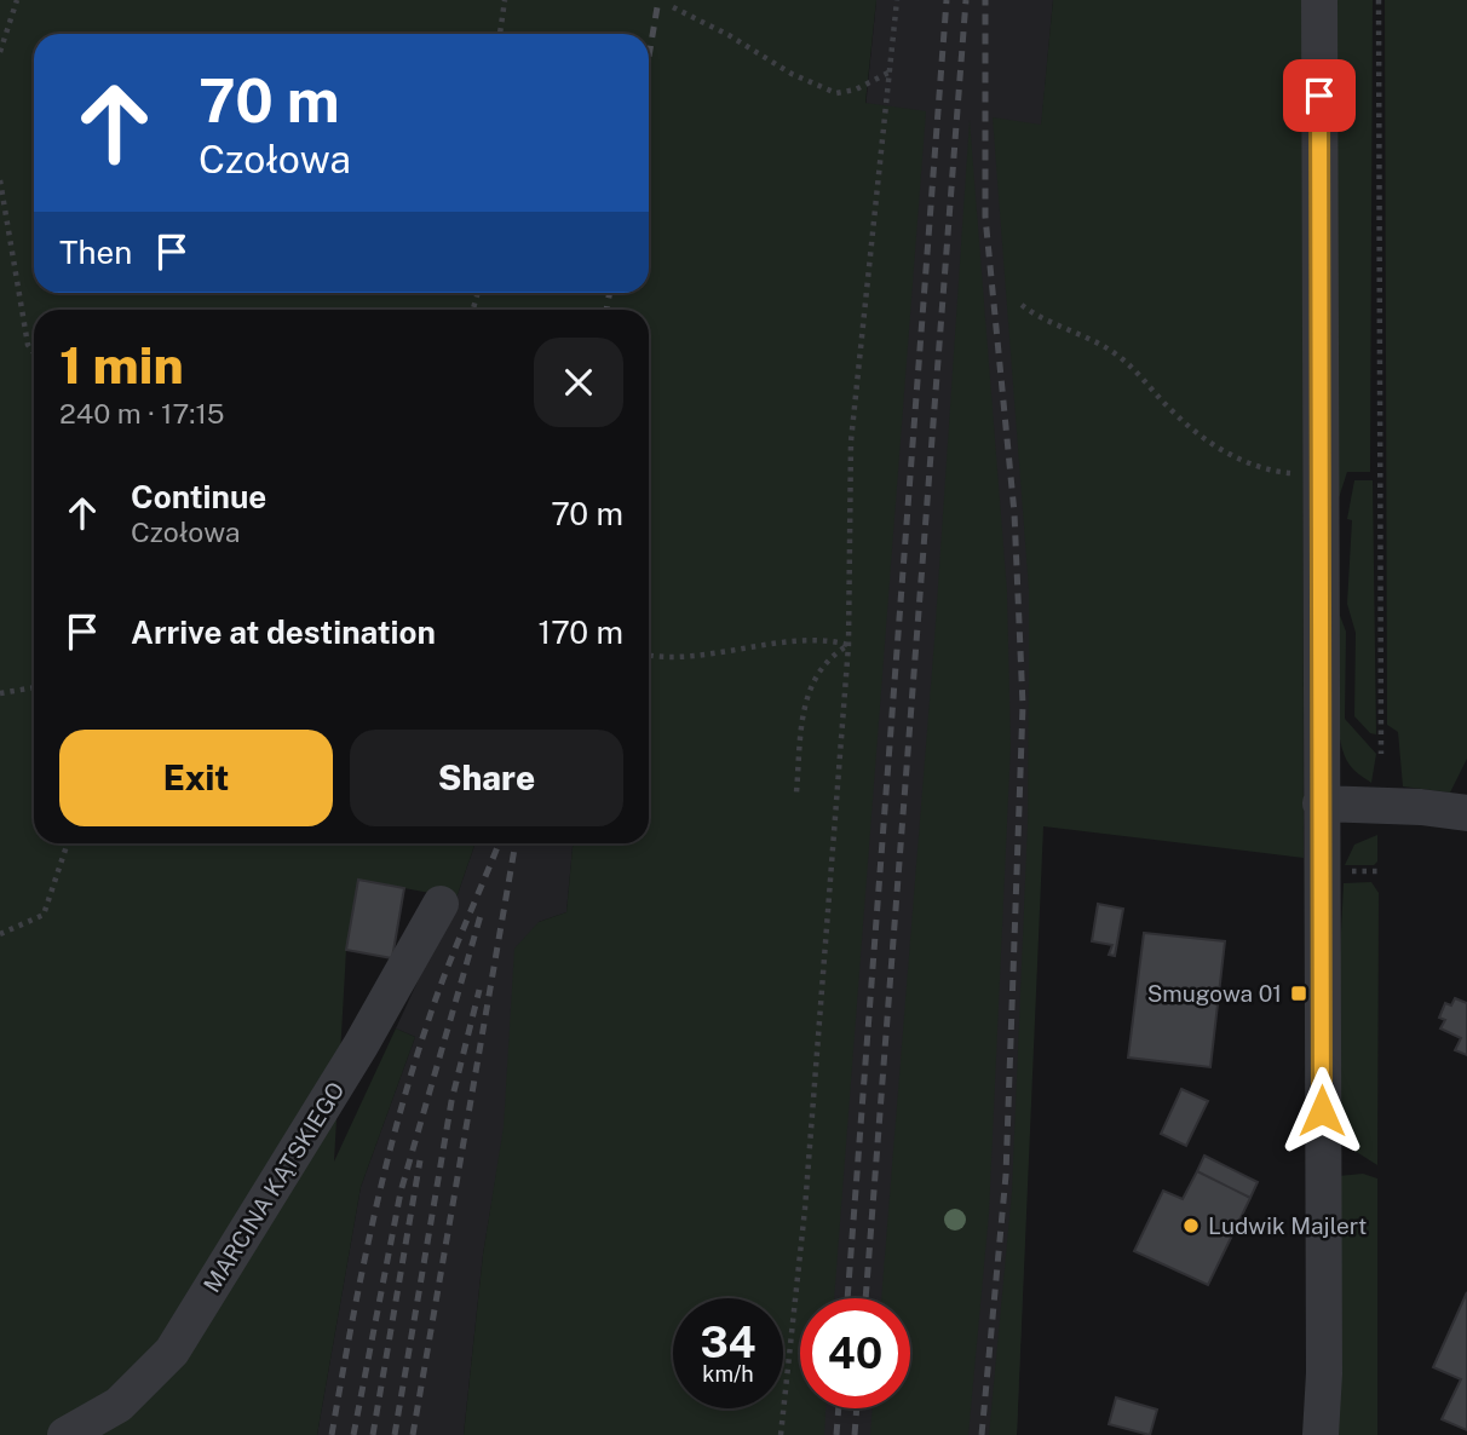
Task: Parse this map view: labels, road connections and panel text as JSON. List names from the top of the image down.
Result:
{
  "streets": {
    "street": ["MARCINA KĄTSKIEGO"]
  },
  "places": {
    "transit": ["Smugowa 01"],
    "other": ["Ludwik Majlert"]
  },
  "page": {
    "turn": ["70 m", "Czołowa"],
    "then": "Then",
    "heading": ["1 min", "240 m · 17:15"],
    "list": [
      {
        "name": "Continue",
        "note": "Czołowa",
        "value": "70 m"
      },
      {
        "name": "Arrive at destination",
        "value": "170 m"
      }
    ],
    "buttons": ["Exit", "Share"],
    "speed": "34 km/h",
    "limit": "40"
  }
}
